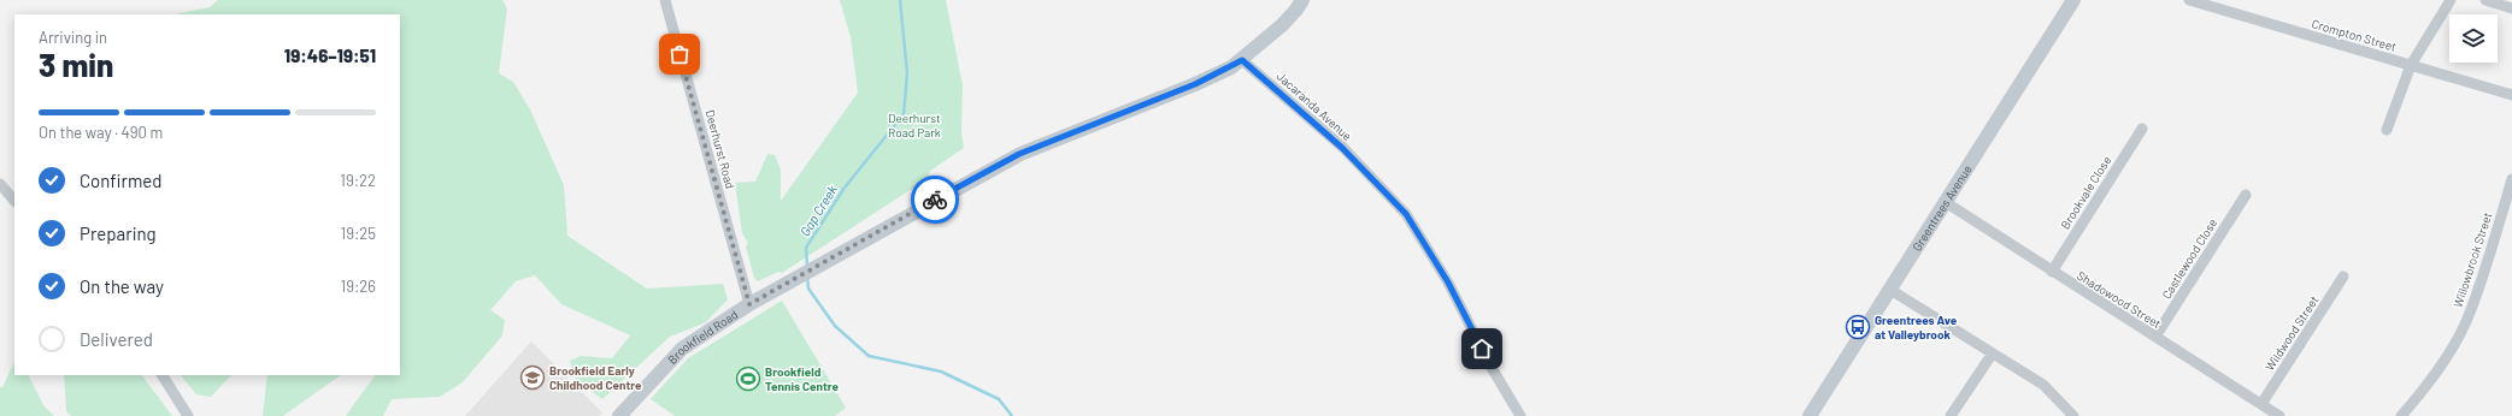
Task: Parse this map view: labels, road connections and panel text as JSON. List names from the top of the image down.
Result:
{
  "streets": {
    "main road": ["Greentrees Avenue", "Brookfield Road"],
    "street": [
      "Crompton Street",
      "Jacaranda Avenue",
      "Deerhurst Road",
      "Brookvale Close",
      "Castlewood Close",
      "Willowbrook Street",
      "Shadowood Street",
      "Wildwood Street"
    ]
  },
  "crossings": [
    ["Jacaranda Avenue", "Brookfield Road"],
    ["Deerhurst Road", "Brookfield Road"],
    ["Brookvale Close", "Shadowood Street"],
    ["Greentrees Avenue", "Shadowood Street"],
    ["Castlewood Close", "Shadowood Street"],
    ["Shadowood Street", "Wildwood Street"]
  ],
  "water": ["Gap Creek"],
  "parks": ["Deerhurst Road Park"],
  "places": {
    "bus stop": ["Greentrees Ave at Valleybrook"],
    "school or university": ["Brookfield Early Childhood Centre"],
    "sports": ["Brookfield Tennis Centre"]
  },
  "page": {
    "heading": ["3 min", "Arriving in", "19:46–19:51"],
    "bar": "On the way · 490 m",
    "list": [
      ["Confirmed", "19:22"],
      ["Preparing", "19:25"],
      ["On the way", "19:26"],
      "Delivered"
    ]
  }
}
